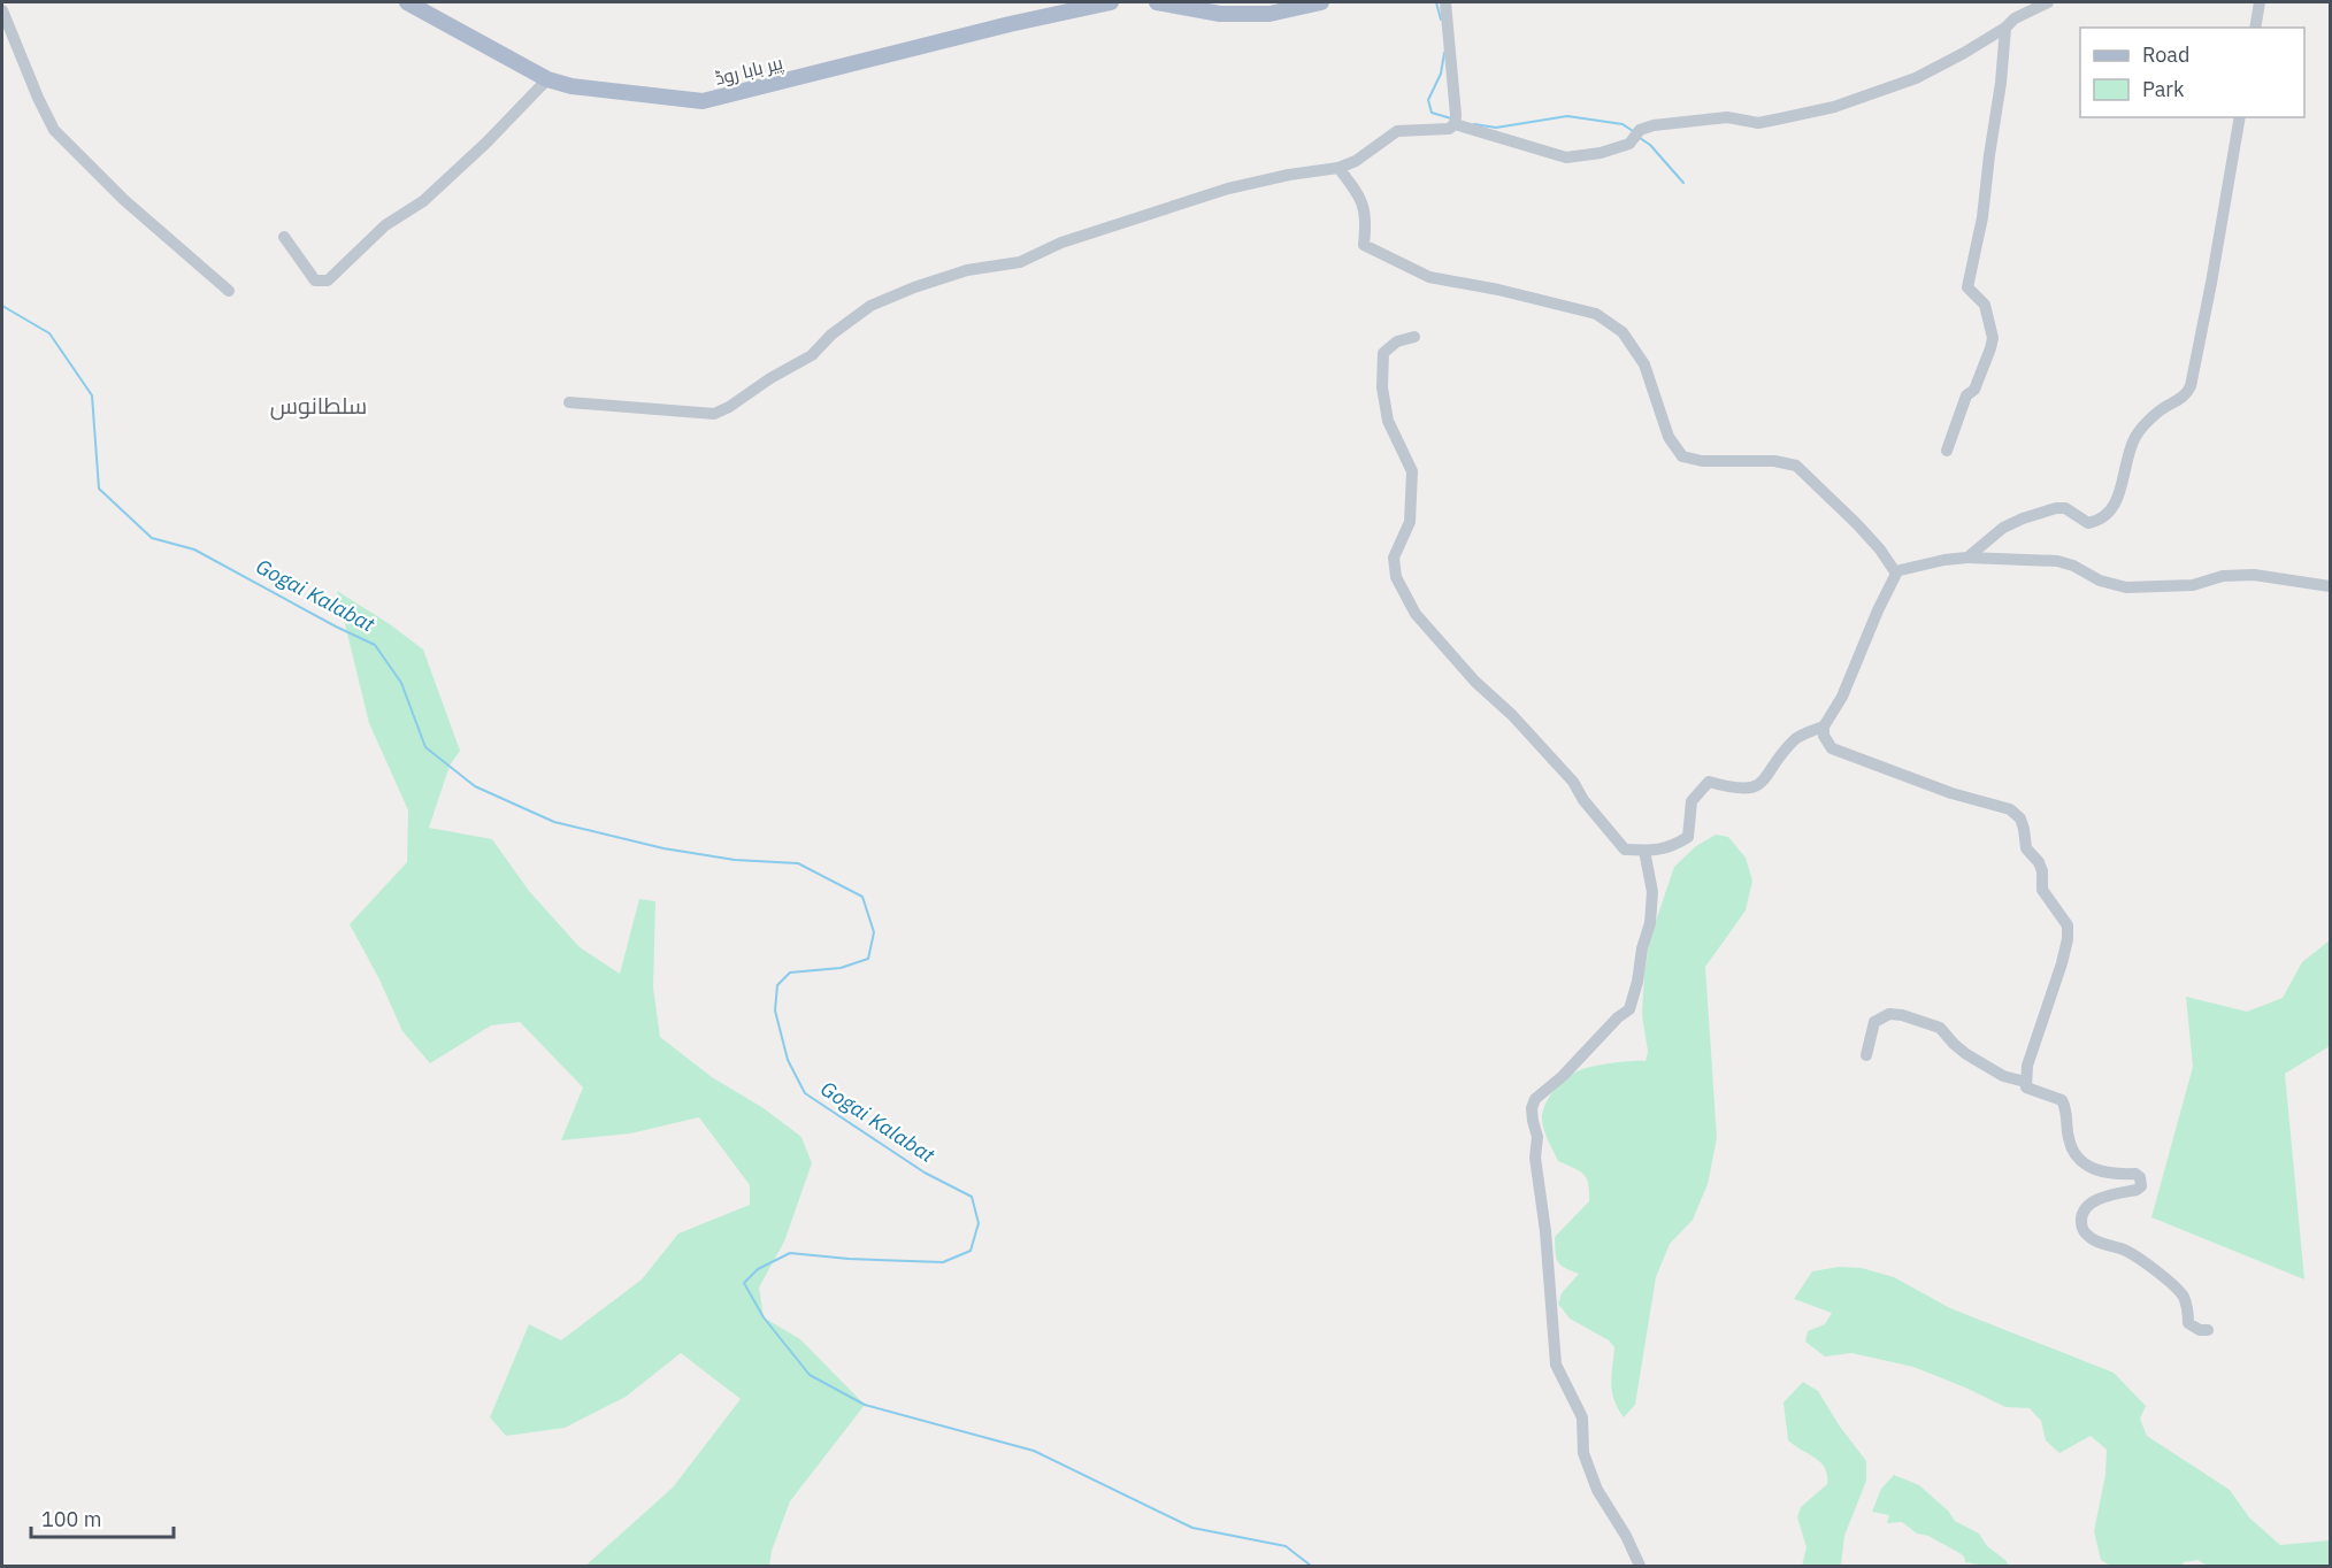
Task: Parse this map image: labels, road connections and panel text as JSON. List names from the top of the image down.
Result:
{
  "streets": {
    "main road": ["پیر بابا روڈ"]
  },
  "districts": ["سلطانوس"],
  "water": ["Gogai Kalabat"],
  "legend": ["Road", "Park"],
  "scale_bar": "100 m"
}
